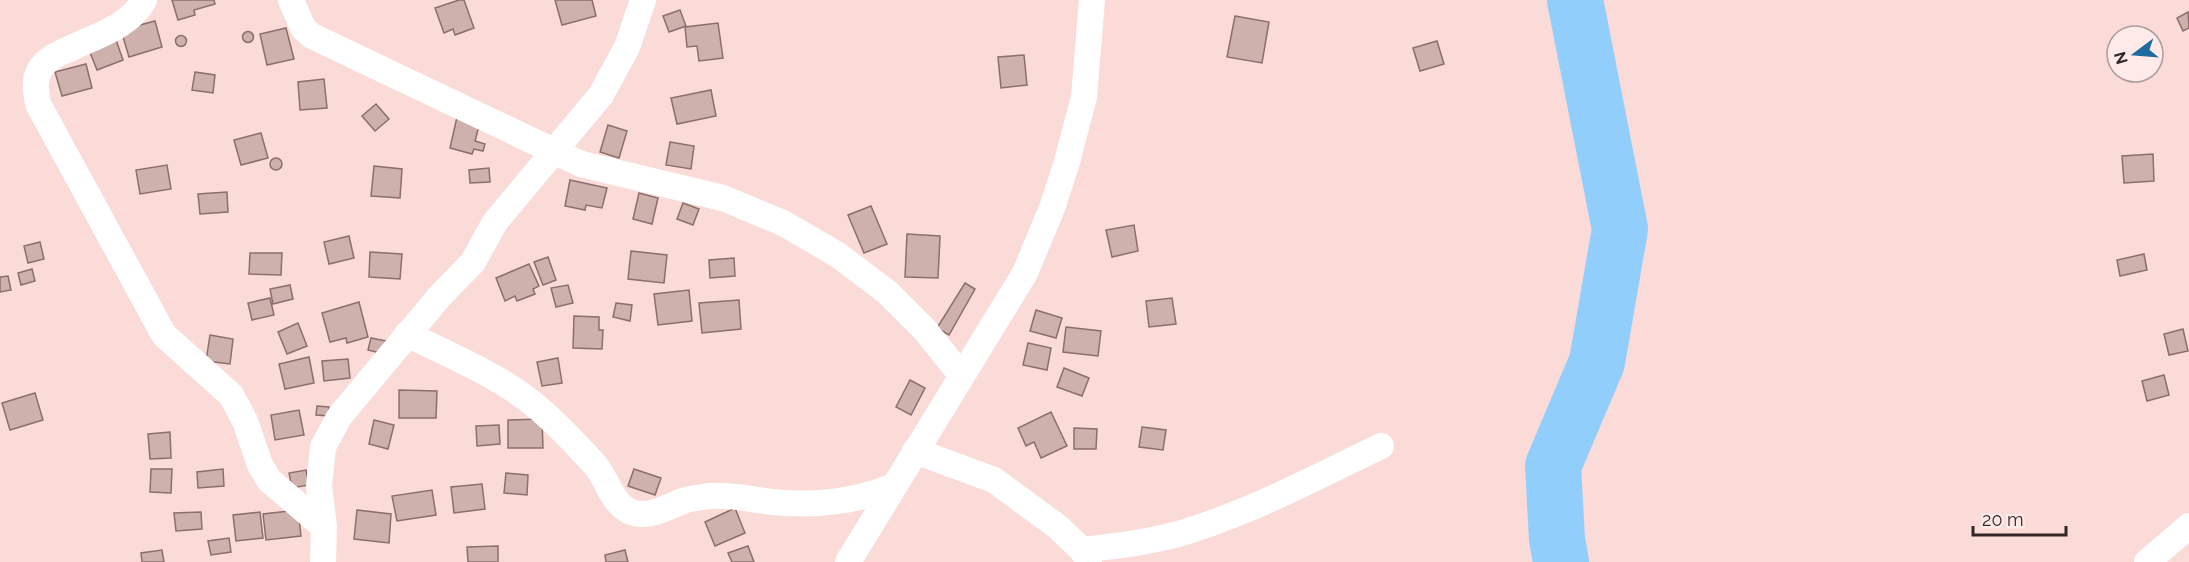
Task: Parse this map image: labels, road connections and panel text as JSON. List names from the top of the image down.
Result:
{
  "scale_bar": "20 m",
  "north": "left"
}
